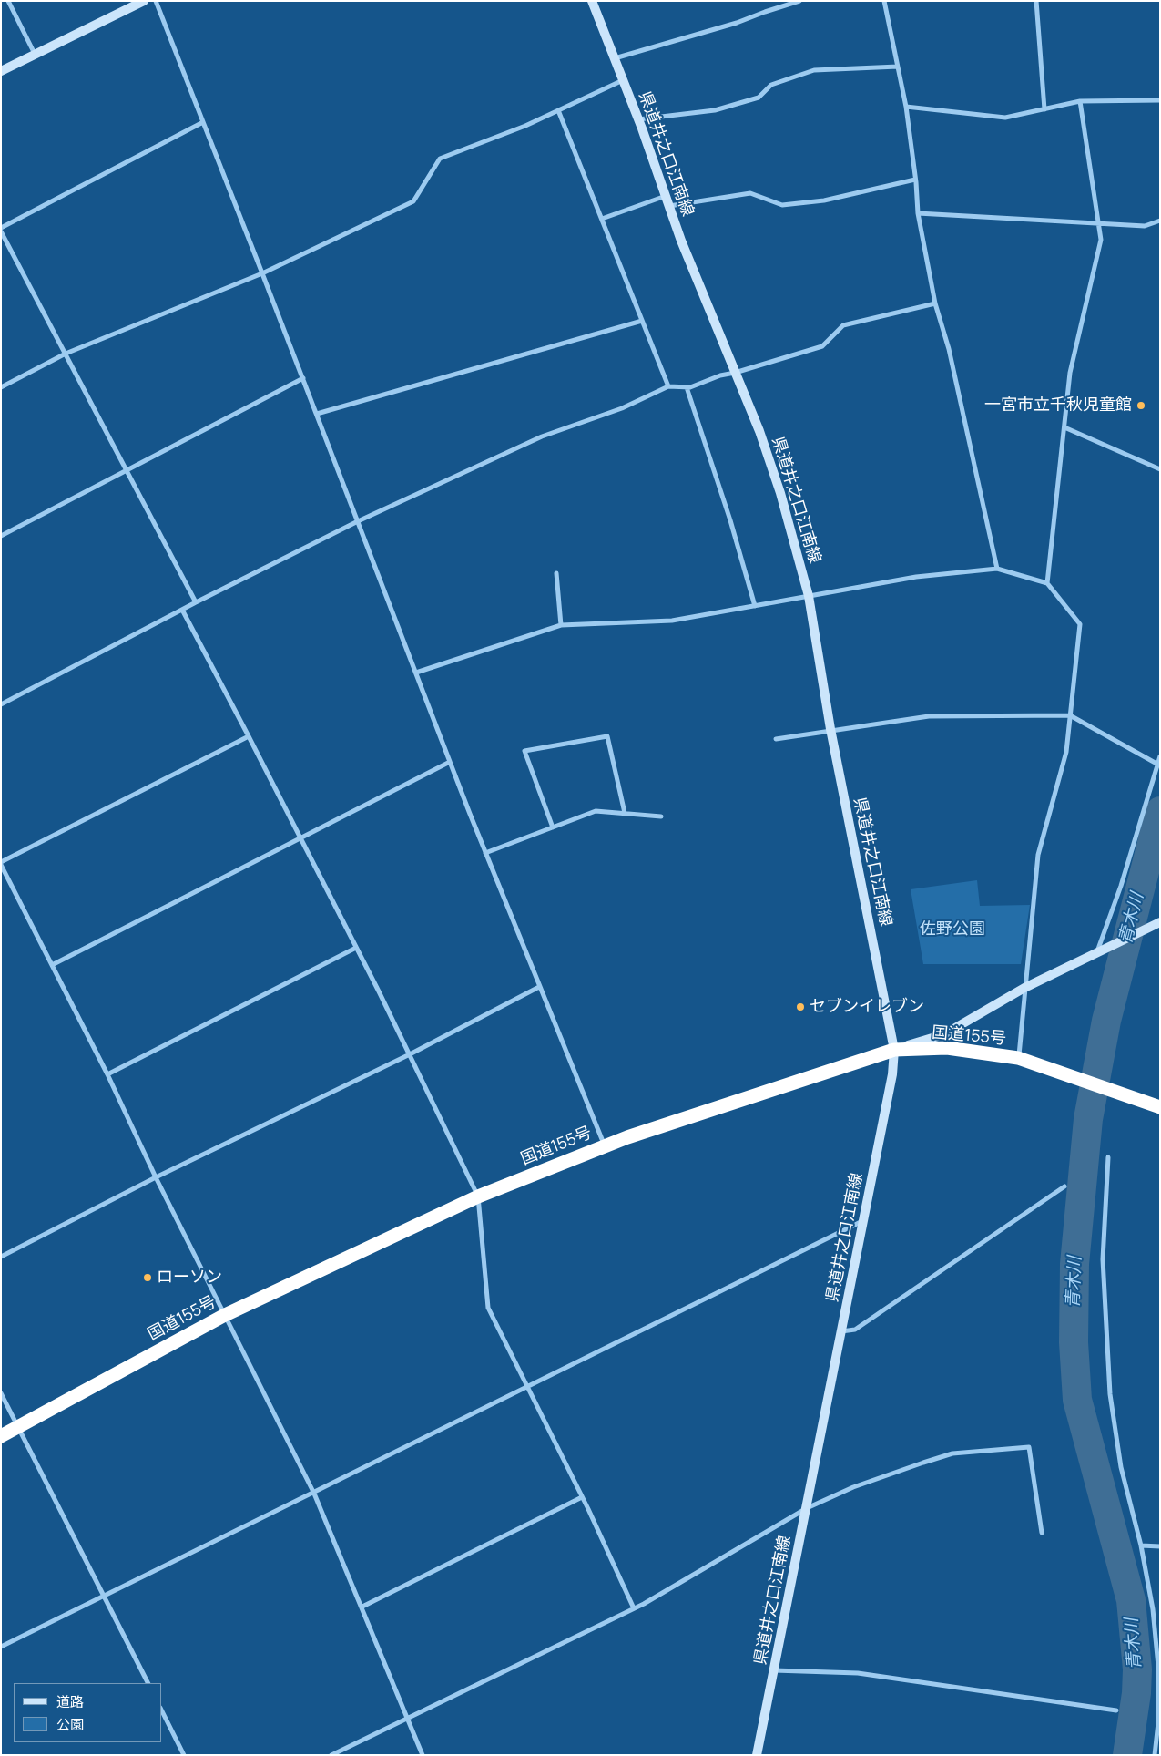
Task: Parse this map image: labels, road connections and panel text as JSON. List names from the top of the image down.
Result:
{
  "streets": {
    "highway": ["国道155号"],
    "main road": ["県道井之口江南線"]
  },
  "crossings": [
    ["県道井之口江南線", "国道155号"]
  ],
  "water": ["青木川"],
  "parks": ["佐野公園"],
  "places": ["一宮市立千秋児童館", "セブンイレブン", "ローソン"],
  "legend": ["道路", "公園"]
}
